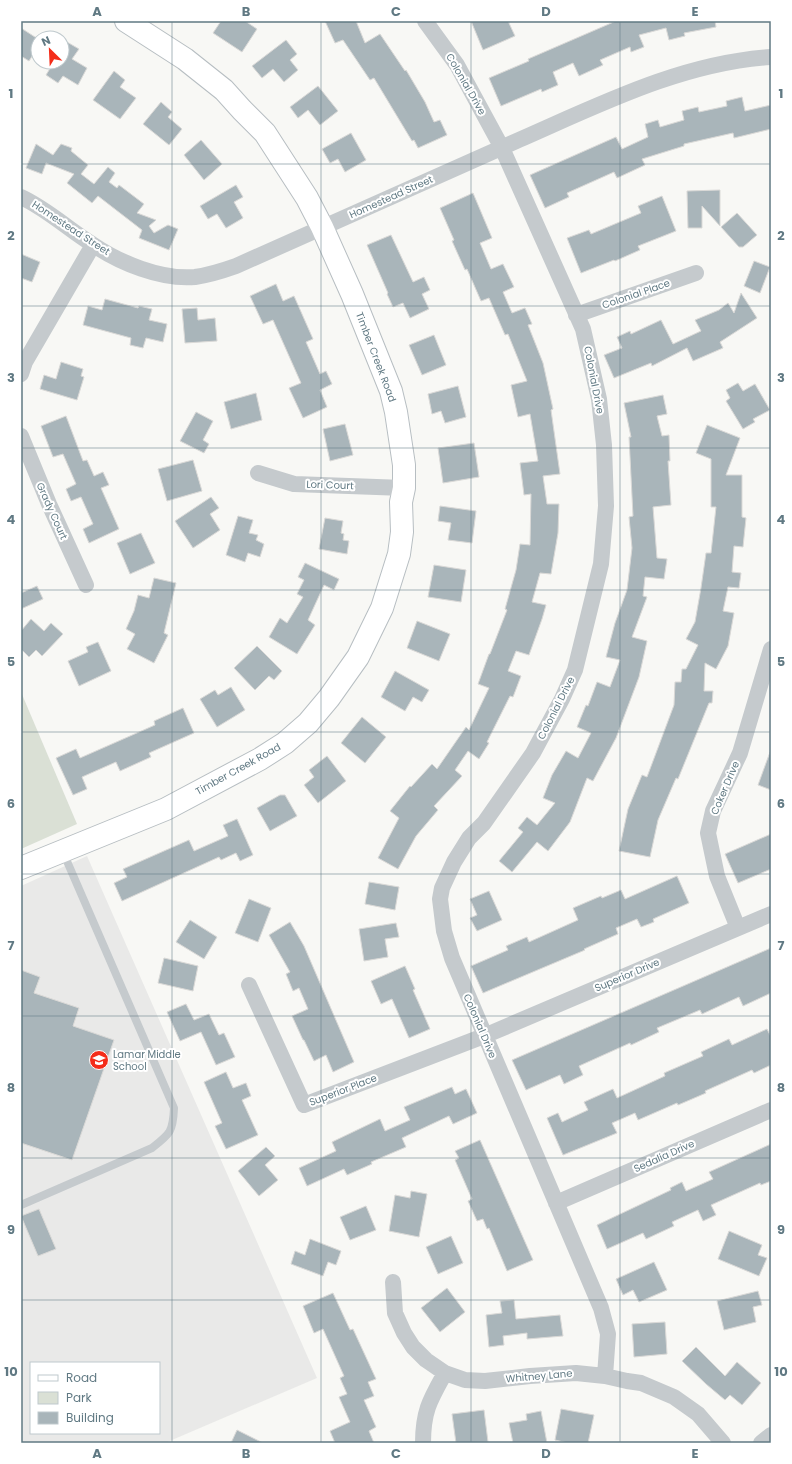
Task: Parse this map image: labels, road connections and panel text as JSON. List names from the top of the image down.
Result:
{
  "streets": {
    "street": [
      "Colonial Drive",
      "Homestead Street",
      "Colonial Place",
      "Timber Creek Road",
      "Lori Court",
      "Grady Court",
      "Coker Drive",
      "Superior Drive",
      "Superior Place",
      "Sedalia Drive",
      "Whitney Lane"
    ]
  },
  "crossings": [
    ["Colonial Drive", "Homestead Street"],
    ["Colonial Drive", "Colonial Place"],
    ["Colonial Drive", "Superior Drive"],
    ["Colonial Drive", "Superior Place"],
    ["Colonial Drive", "Sedalia Drive"],
    ["Colonial Drive", "Whitney Lane"],
    ["Homestead Street", "Timber Creek Road"],
    ["Timber Creek Road", "Lori Court"],
    ["Coker Drive", "Superior Drive"],
    ["Superior Drive", "Superior Place"]
  ],
  "places": {
    "school or university": ["Lamar Middle School"]
  },
  "legend": ["Road", "Park", "Building"],
  "north": "top left",
  "grid": {
    "columns": [
      "A",
      "B",
      "C",
      "D",
      "E"
    ],
    "rows": [
      "1",
      "2",
      "3",
      "4",
      "5",
      "6",
      "7",
      "8",
      "9",
      "10"
    ]
  }
}
